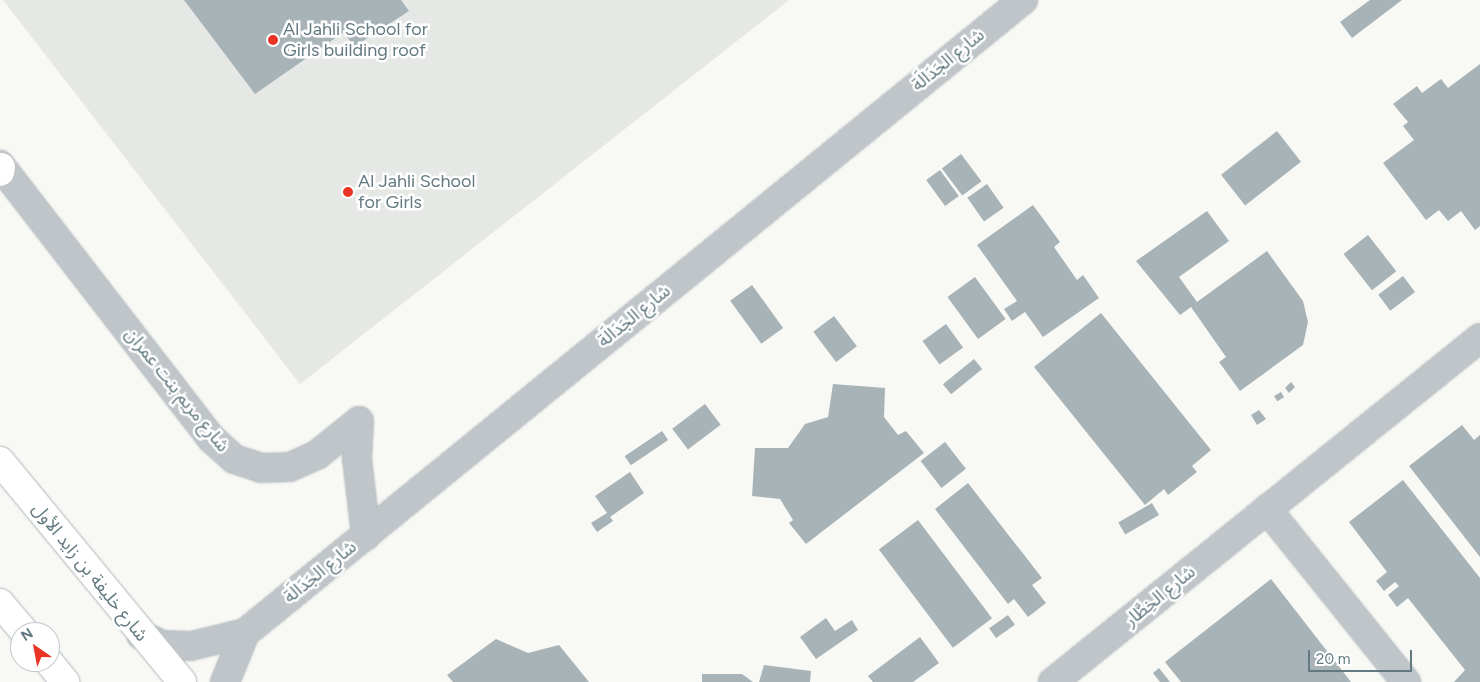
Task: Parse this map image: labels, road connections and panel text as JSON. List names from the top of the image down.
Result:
{
  "streets": {
    "main road": ["شارع خليفة بن زايد الأول"],
    "street": ["شارع الجَدَالَة", "شارع مريم بنت عمران", "شارع الخِطَّار"]
  },
  "crossings": [
    ["شارع الجَدَالَة", "شارع مريم بنت عمران"],
    ["شارع الجَدَالَة", "شارع خليفة بن زايد الأول"]
  ],
  "places": ["Al Jahli School for Girls building roof", "Al Jahli School for Girls"],
  "scale_bar": "20 m",
  "north": "top left"
}
